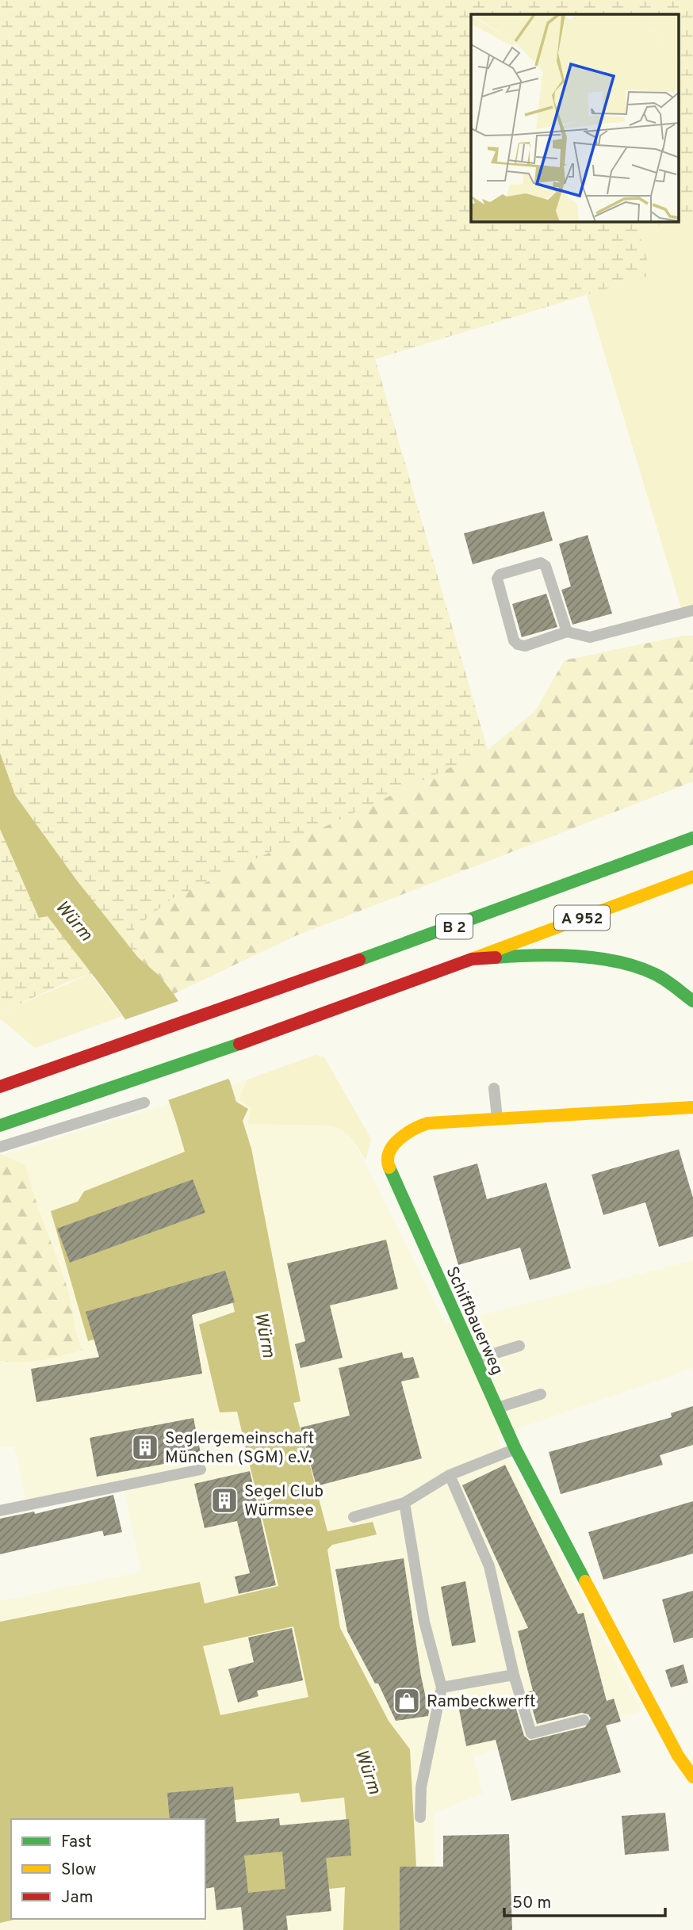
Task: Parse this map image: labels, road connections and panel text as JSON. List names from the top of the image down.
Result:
{
  "streets": {
    "main road": ["A 952", "B 2", "Schiffbauerweg"]
  },
  "crossings": [
    ["A 952", "B 2"]
  ],
  "water": ["Würm"],
  "places": {
    "building": ["Seglergemeinschaft München (SGM) e.V.", "Segel Club Würmsee"],
    "shop": ["Rambeckwerft"]
  },
  "legend": ["Fast", "Slow", "Jam"],
  "scale_bar": "50 m"
}
